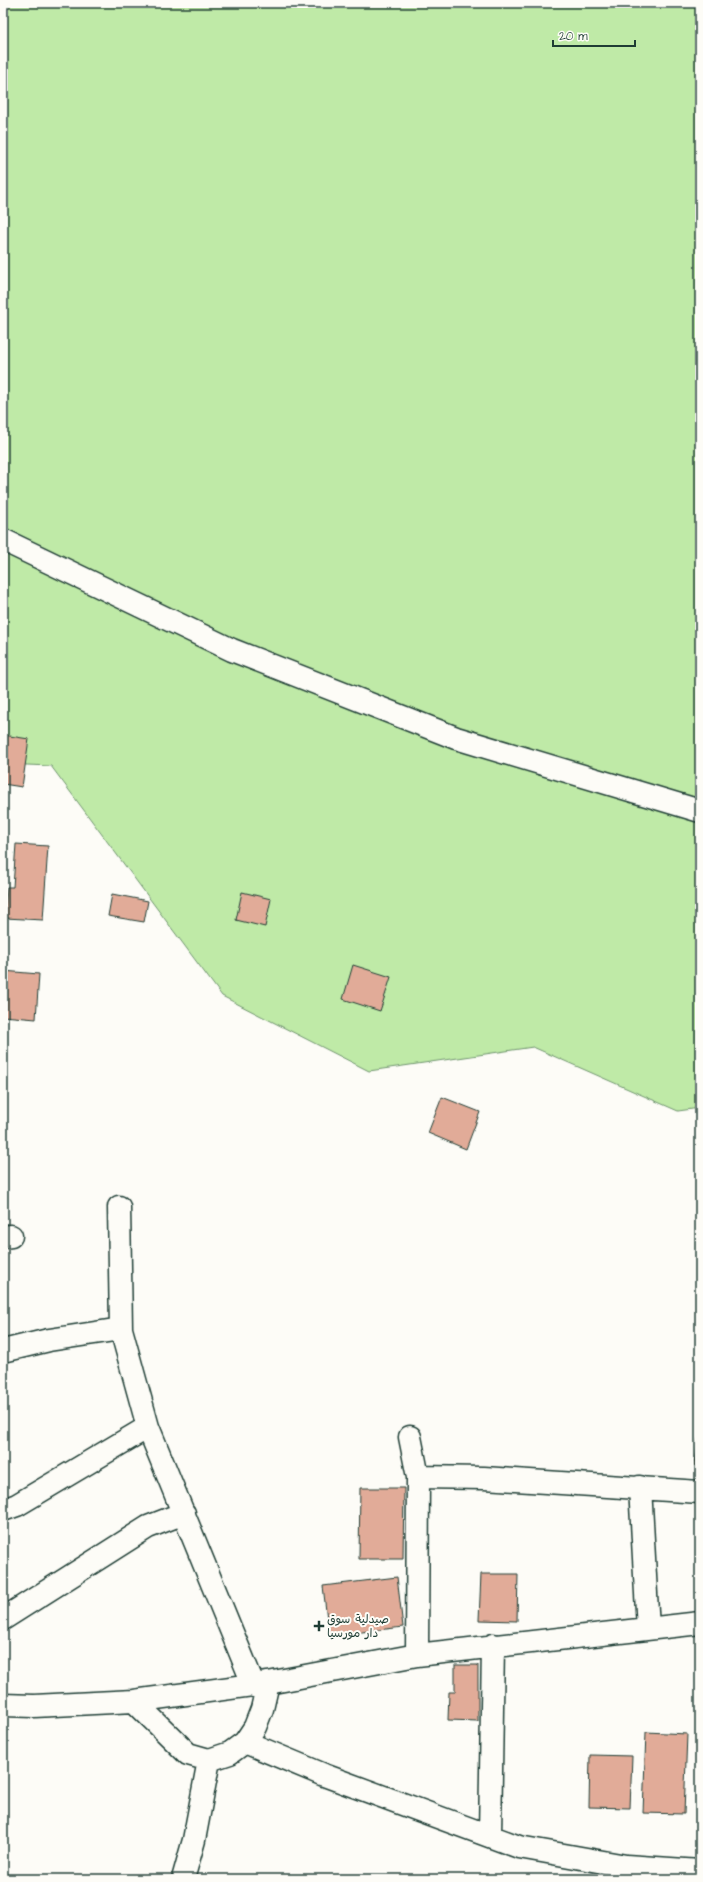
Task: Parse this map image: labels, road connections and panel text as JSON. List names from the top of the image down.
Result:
{
  "places": {
    "health": ["صيدلية سوق دار مورسيا"]
  },
  "scale_bar": "20 m"
}
